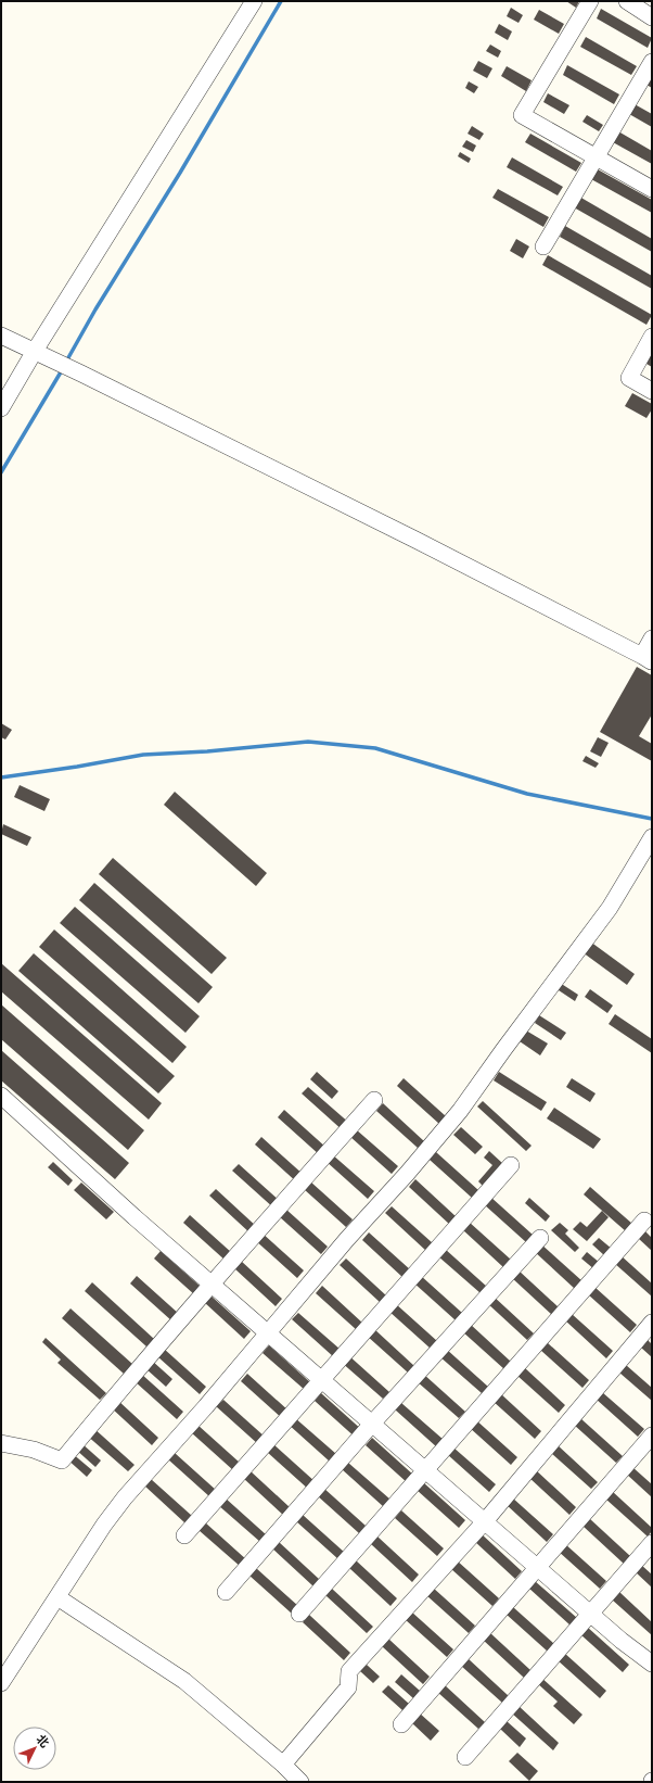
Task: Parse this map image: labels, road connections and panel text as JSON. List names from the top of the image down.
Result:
{
  "north": "top right"
}
